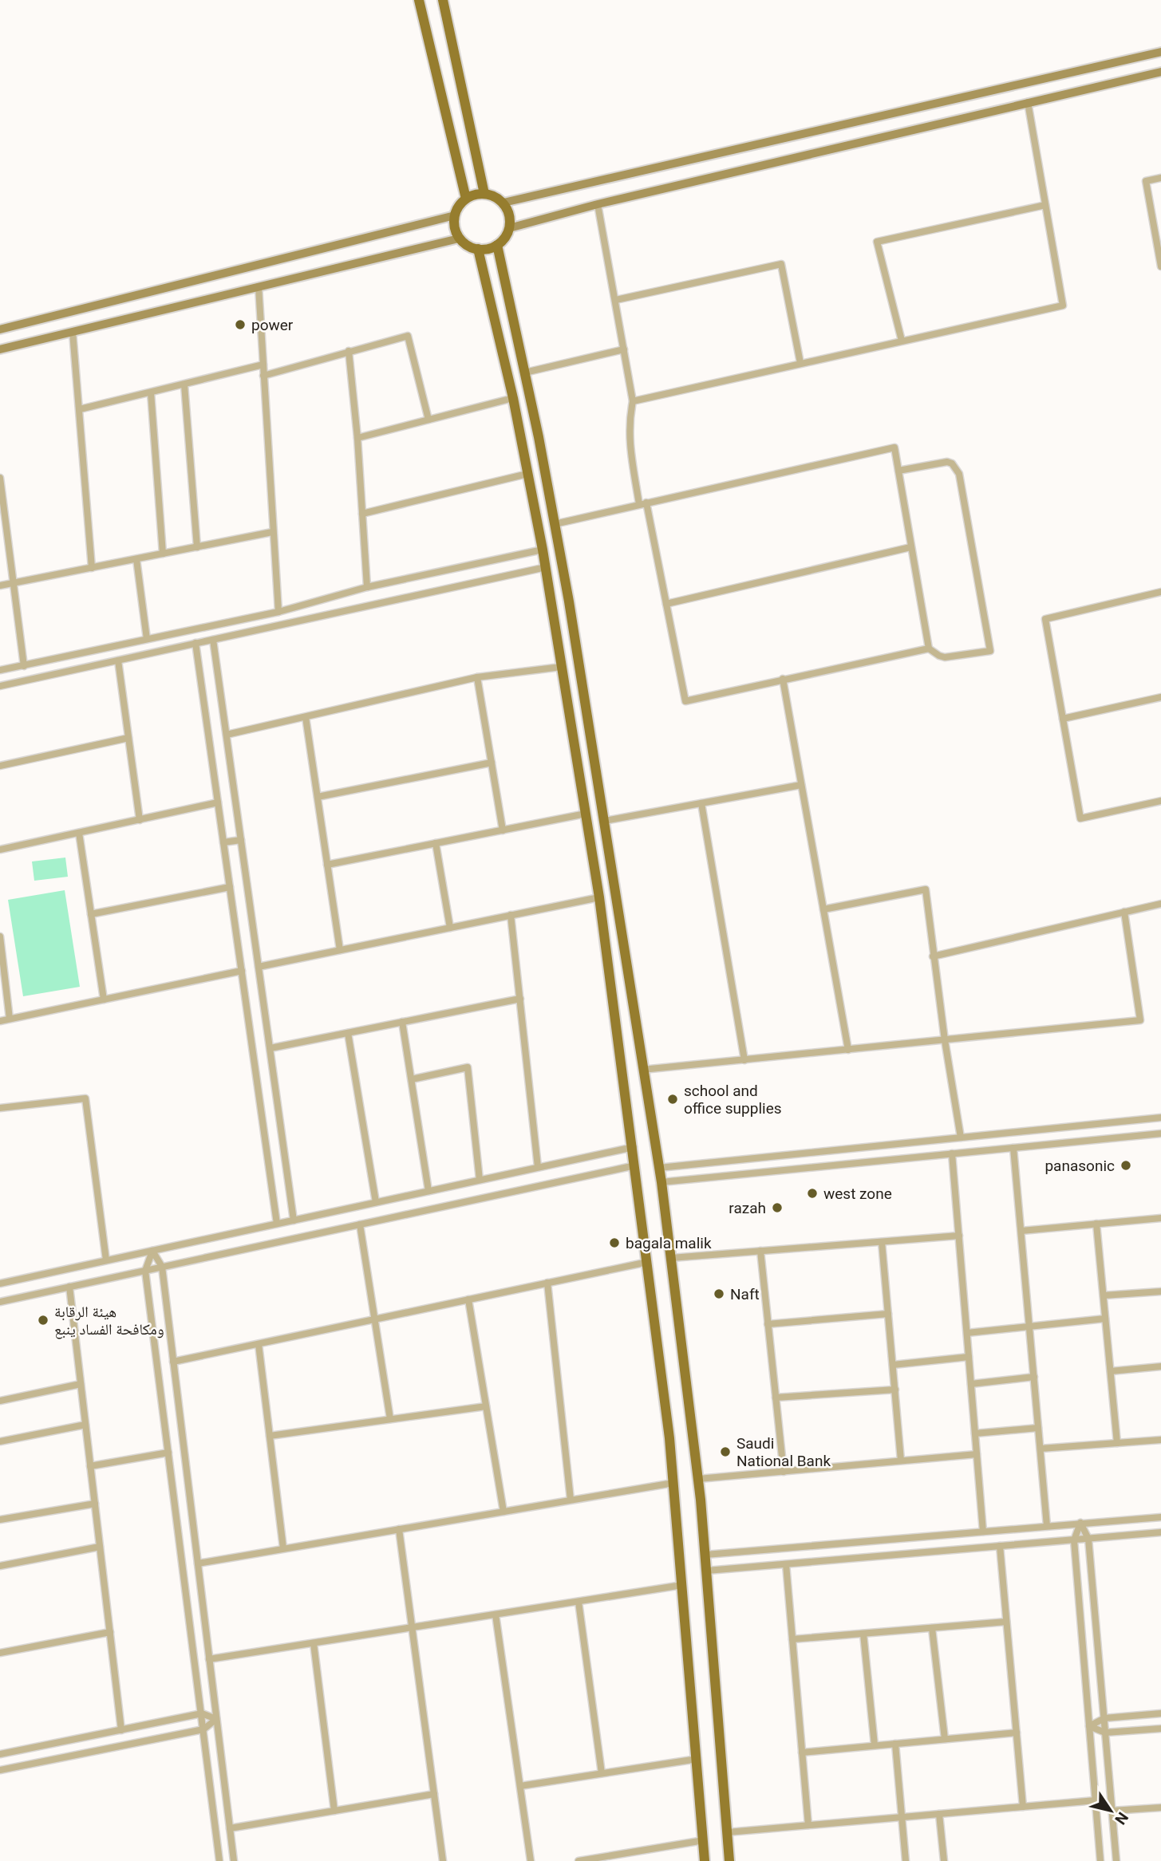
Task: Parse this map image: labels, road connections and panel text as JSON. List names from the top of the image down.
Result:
{
  "places": [
    "power",
    "school and office supplies",
    "panasonic",
    "west zone",
    "razah",
    "bagala malik",
    "Naft",
    "هيئة الرقابة ومكافحة الفساد ينبع",
    "Saudi National Bank"
  ],
  "north": "bottom right"
}
